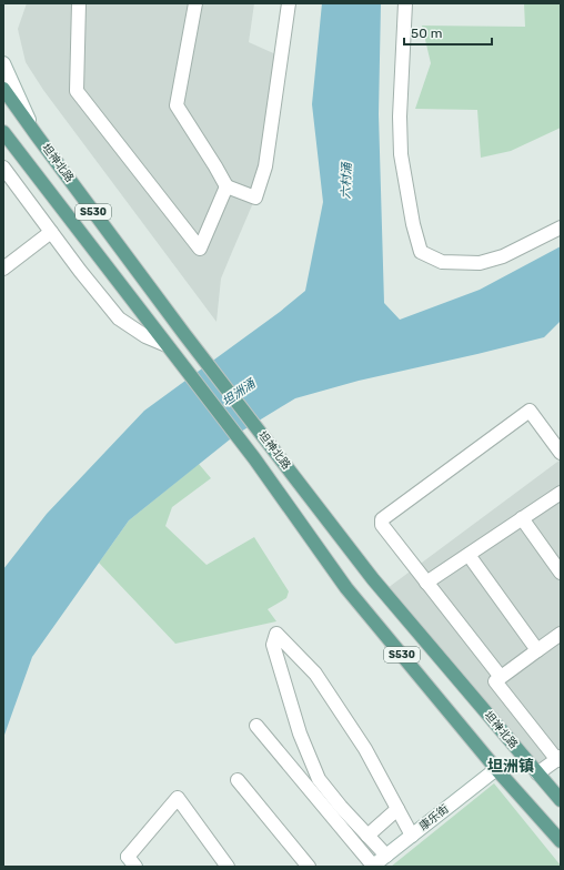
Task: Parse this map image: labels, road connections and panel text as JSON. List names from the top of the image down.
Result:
{
  "streets": {
    "main road": ["坦神北路", "S530"],
    "street": ["康乐街"]
  },
  "crossings": [
    ["坦神北路", "康乐街"]
  ],
  "districts": ["坦洲镇"],
  "water": ["六村涌", "坦洲涌"],
  "scale_bar": "50 m"
}
